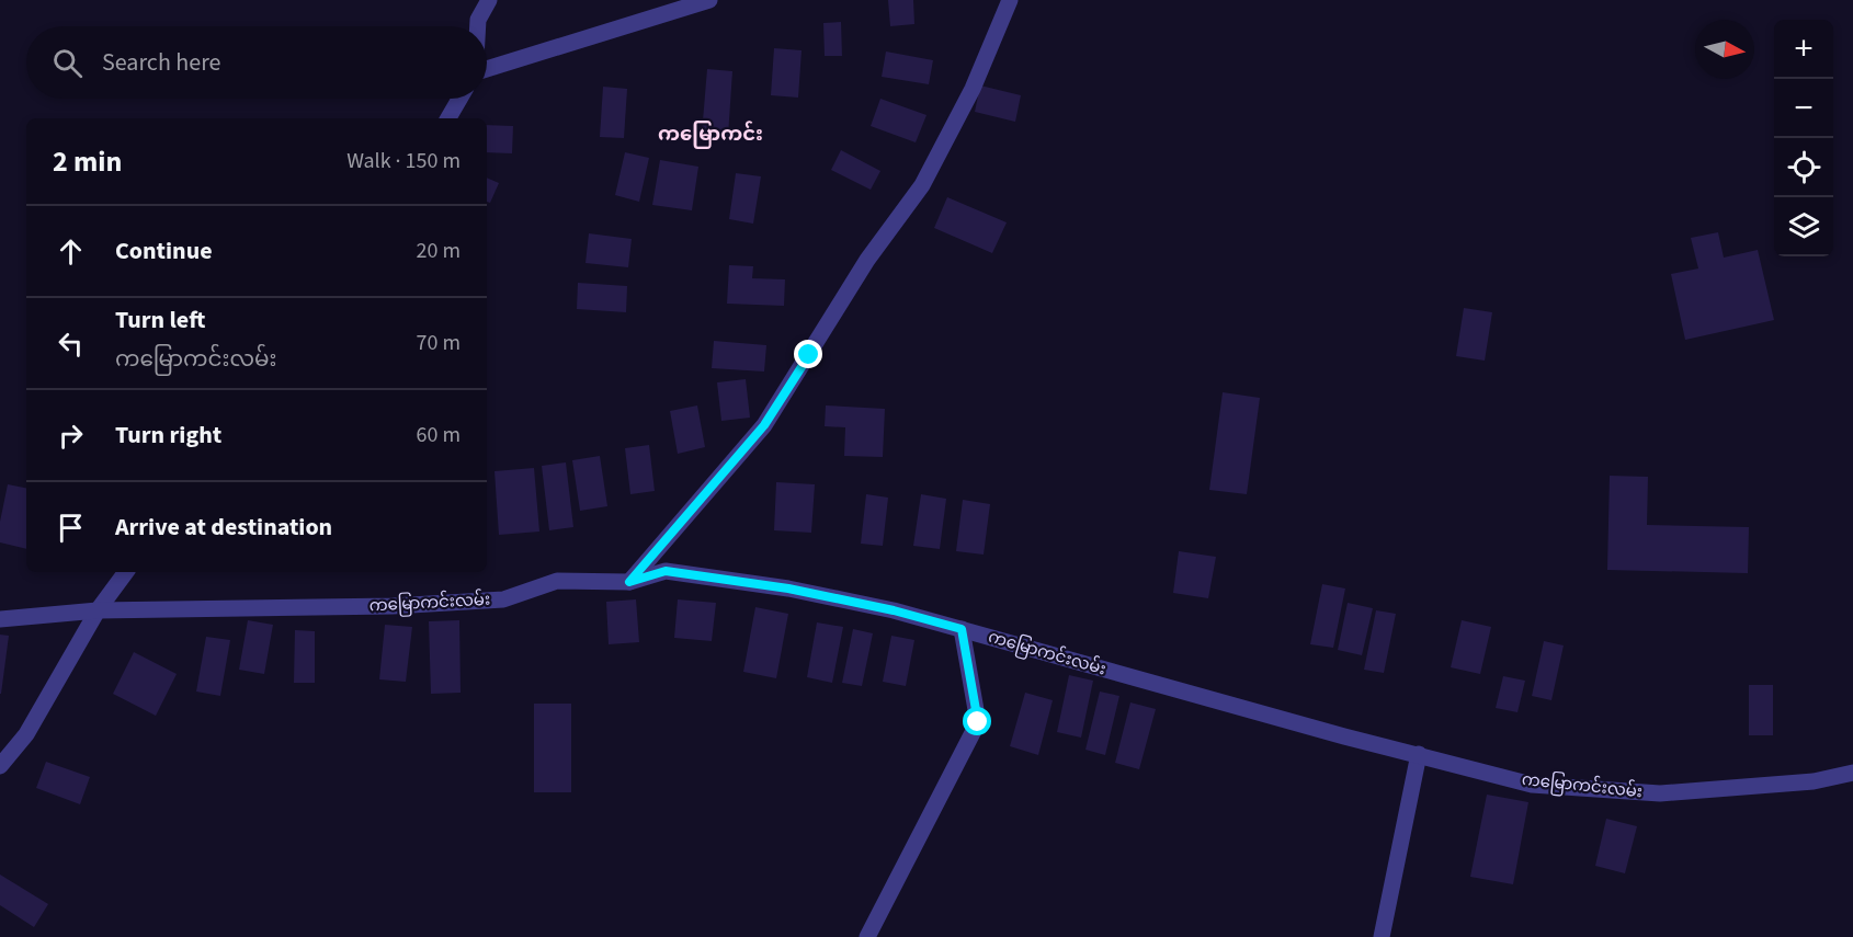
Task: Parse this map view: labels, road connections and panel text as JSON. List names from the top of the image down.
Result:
{
  "streets": {
    "street": ["ကမြောကင်းလမ်း"]
  },
  "districts": ["ကမြောကင်း"],
  "north": "right",
  "page": {
    "map_buttons": ["+", "−"],
    "search": "Search here",
    "heading": ["2 min", "Walk · 150 m"],
    "list": [
      ["Continue", "20 m"],
      ["Turn left", "ကမြောကင်းလမ်း", "70 m"],
      ["Turn right", "60 m"],
      "Arrive at destination"
    ]
  }
}
